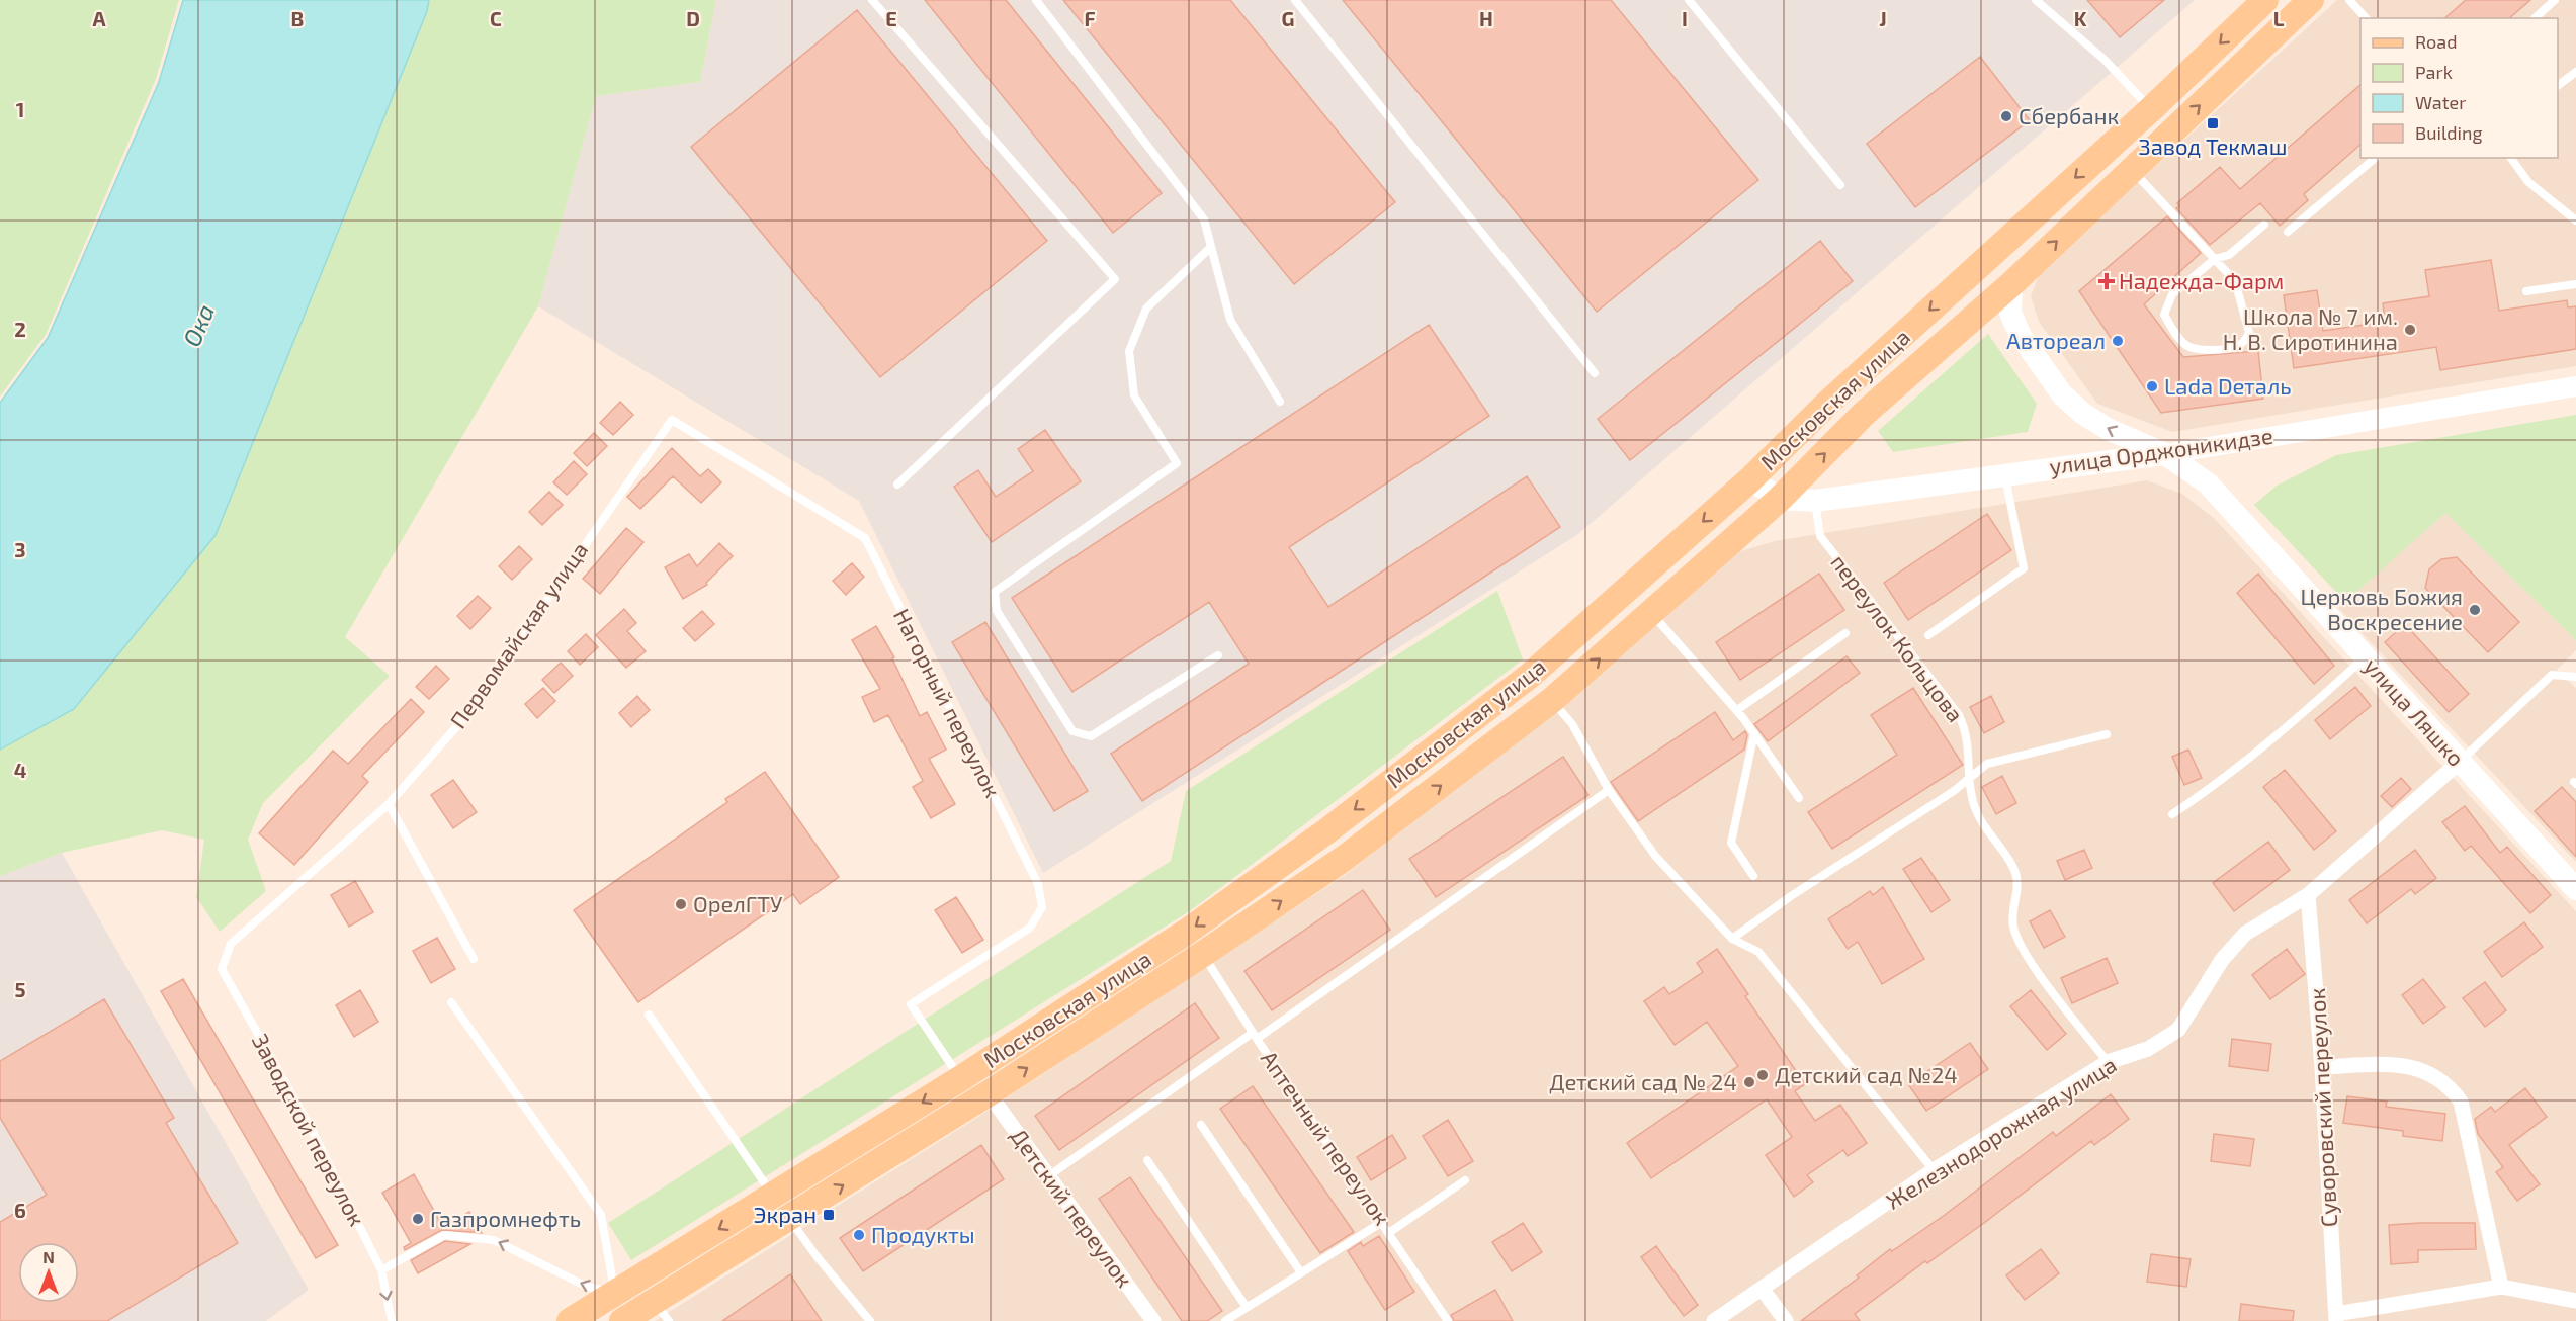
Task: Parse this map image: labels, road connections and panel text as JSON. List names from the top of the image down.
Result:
{
  "streets": {
    "main road": ["Московская улица", "улица Орджоникидзе", "улица Ляшко"],
    "street": ["Суворовский переулок", "Железнодорожная улица", "Детский переулок"],
    "lane": [
      "Первомайская улица",
      "переулок Кольцова",
      "Нагорный переулок",
      "Заводской переулок",
      "Аптечный переулок"
    ]
  },
  "crossings": [
    ["Московская улица", "улица Орджоникидзе"],
    ["Московская улица", "Нагорный переулок"],
    ["Московская улица", "улица Ляшко"],
    ["Московская улица", "Аптечный переулок"],
    ["Московская улица", "Детский переулок"],
    ["улица Орджоникидзе", "переулок Кольцова"],
    ["улица Орджоникидзе", "улица Ляшко"],
    ["Первомайская улица", "Нагорный переулок"],
    ["Первомайская улица", "Заводской переулок"],
    ["переулок Кольцова", "Железнодорожная улица"],
    ["улица Ляшко", "Железнодорожная улица"],
    ["Суворовский переулок", "Железнодорожная улица"]
  ],
  "water": ["Ока"],
  "places": {
    "other": [
      "Сбербанк",
      "Школа № 7 им. Н. В. Сиротинина",
      "Автореал",
      "Lada Dеталь",
      "Церковь Божия Воскресение",
      "ОрелГТУ",
      "Детский сад №24",
      "Детский сад № 24",
      "Газпромнефть",
      "Продукты"
    ],
    "transit": ["Завод Текмаш", "Экран"],
    "health": ["Надежда-Фарм"]
  },
  "legend": [
    "Road",
    "Park",
    "Water",
    "Building"
  ],
  "north": "top",
  "grid": {
    "columns": [
      "A",
      "B",
      "C",
      "D",
      "E",
      "F",
      "G",
      "H",
      "I",
      "J",
      "K",
      "L"
    ],
    "rows": [
      "1",
      "2",
      "3",
      "4",
      "5",
      "6"
    ]
  }
}
